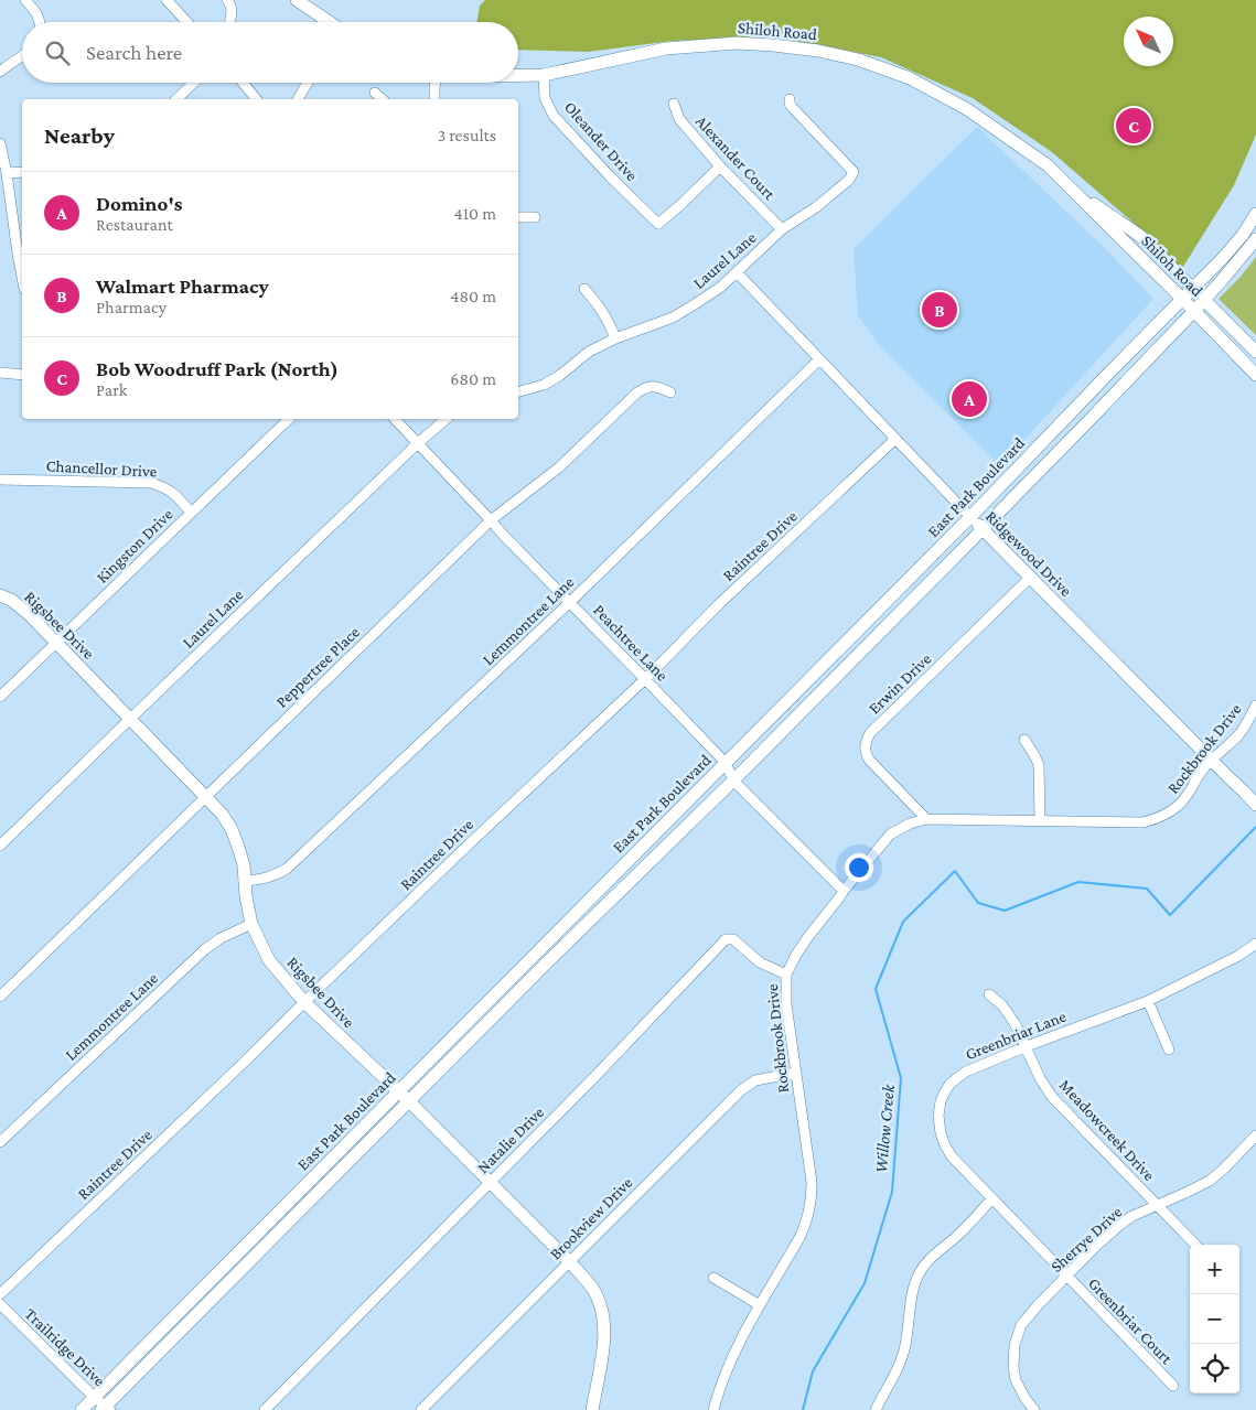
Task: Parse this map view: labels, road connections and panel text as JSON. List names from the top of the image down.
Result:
{
  "streets": {
    "main road": [
      "Shiloh Road",
      "East Park Boulevard",
      "Ridgewood Drive",
      "Rigsbee Drive"
    ],
    "street": [
      "Oleander Drive",
      "Alexander Court",
      "Laurel Lane",
      "Chancellor Drive",
      "Kingston Drive",
      "Raintree Drive",
      "Lemmontree Lane",
      "Peachtree Lane",
      "Peppertree Place",
      "Erwin Drive",
      "Rockbrook Drive",
      "Greenbriar Lane",
      "Meadowcreek Drive",
      "Natalie Drive",
      "Brookview Drive",
      "Sherrye Drive",
      "Greenbriar Court",
      "Trailridge Drive"
    ]
  },
  "crossings": [
    ["Shiloh Road", "Oleander Drive"],
    ["Shiloh Road", "East Park Boulevard"],
    ["Oleander Drive", "Alexander Court"],
    ["Alexander Court", "Laurel Lane"],
    ["Laurel Lane", "Ridgewood Drive"],
    ["Laurel Lane", "Rigsbee Drive"],
    ["Laurel Lane", "Peachtree Lane"],
    ["Chancellor Drive", "Kingston Drive"],
    ["East Park Boulevard", "Ridgewood Drive"],
    ["East Park Boulevard", "Rigsbee Drive"],
    ["East Park Boulevard", "Peachtree Lane"],
    ["East Park Boulevard", "Trailridge Drive"],
    ["Kingston Drive", "Rigsbee Drive"],
    ["Raintree Drive", "Ridgewood Drive"],
    ["Raintree Drive", "Rigsbee Drive"],
    ["Raintree Drive", "Peachtree Lane"],
    ["Ridgewood Drive", "Lemmontree Lane"],
    ["Ridgewood Drive", "Erwin Drive"],
    ["Ridgewood Drive", "Rockbrook Drive"],
    ["Lemmontree Lane", "Rigsbee Drive"],
    ["Lemmontree Lane", "Peachtree Lane"],
    ["Rigsbee Drive", "Peppertree Place"],
    ["Rigsbee Drive", "Natalie Drive"],
    ["Rigsbee Drive", "Brookview Drive"],
    ["Peachtree Lane", "Peppertree Place"],
    ["Peachtree Lane", "Rockbrook Drive"],
    ["Erwin Drive", "Rockbrook Drive"],
    ["Rockbrook Drive", "Natalie Drive"],
    ["Rockbrook Drive", "Brookview Drive"],
    ["Greenbriar Lane", "Meadowcreek Drive"],
    ["Greenbriar Lane", "Sherrye Drive"],
    ["Greenbriar Lane", "Greenbriar Court"],
    ["Meadowcreek Drive", "Sherrye Drive"],
    ["Sherrye Drive", "Greenbriar Court"]
  ],
  "water": ["Willow Creek"],
  "north": "top left",
  "page": {
    "search": "Search here",
    "heading": ["Nearby", "3 results"],
    "pins": ["C", "B", "A"],
    "list": [
      {
        "mark": "A",
        "name": "Domino's",
        "note": "Restaurant",
        "value": "410 m"
      },
      {
        "mark": "B",
        "name": "Walmart Pharmacy",
        "note": "Pharmacy",
        "value": "480 m"
      },
      {
        "mark": "C",
        "name": "Bob Woodruff Park (North)",
        "note": "Park",
        "value": "680 m"
      }
    ],
    "map_buttons": ["+", "−"]
  }
}
